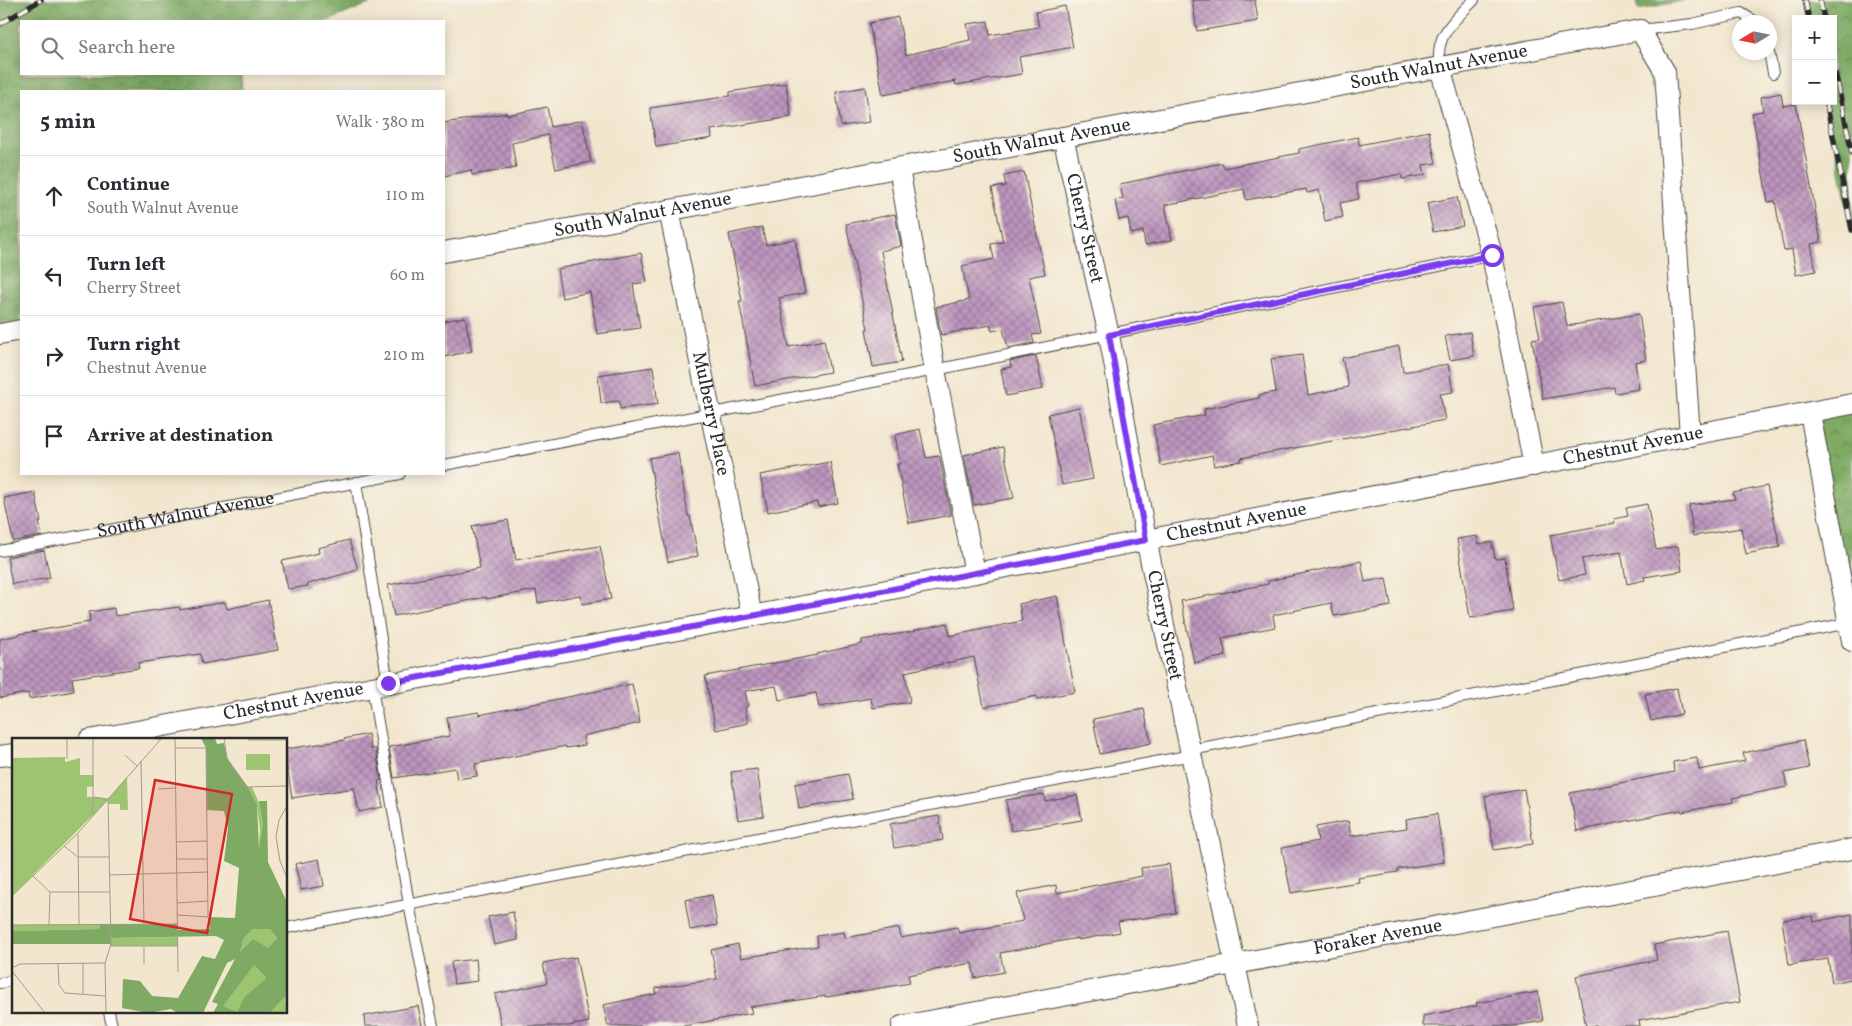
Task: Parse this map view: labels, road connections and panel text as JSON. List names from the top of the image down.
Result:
{
  "streets": {
    "street": [
      "South Walnut Avenue",
      "Cherry Street",
      "Mulberry Place",
      "Chestnut Avenue",
      "Foraker Avenue"
    ]
  },
  "crossings": [
    ["South Walnut Avenue", "Cherry Street"],
    ["South Walnut Avenue", "Mulberry Place"],
    ["Cherry Street", "Chestnut Avenue"],
    ["Cherry Street", "Foraker Avenue"],
    ["Mulberry Place", "Chestnut Avenue"]
  ],
  "north": "left",
  "page": {
    "map_buttons": ["+", "−"],
    "search": "Search here",
    "heading": ["5 min", "Walk · 380 m"],
    "list": [
      ["Continue", "South Walnut Avenue", "110 m"],
      ["Turn left", "Cherry Street", "60 m"],
      ["Turn right", "Chestnut Avenue", "210 m"],
      "Arrive at destination"
    ]
  }
}
